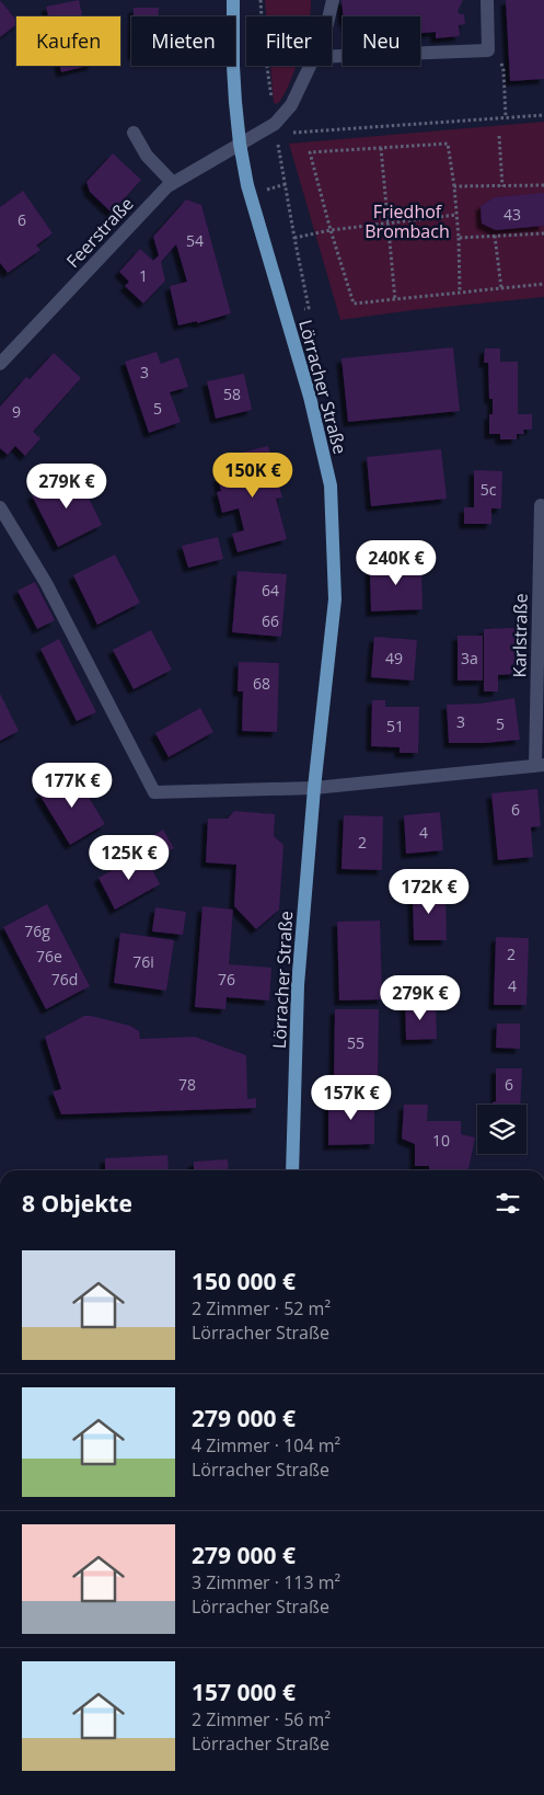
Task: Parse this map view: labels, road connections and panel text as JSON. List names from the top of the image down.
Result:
{
  "streets": {
    "main road": ["Lörracher Straße"],
    "street": ["Feerstraße", "Karlstraße"]
  },
  "crossings": [
    ["Feerstraße", "Lörracher Straße"],
    ["Lörracher Straße", "Karlstraße"]
  ],
  "parks": ["Friedhof Brombach"],
  "house_numbers": [
    "43",
    "6",
    "54",
    "1",
    "3",
    "58",
    "5",
    "9",
    "5c",
    "64",
    "66",
    "49",
    "3a",
    "68",
    "3",
    "5",
    "51",
    "6",
    "4",
    "2",
    "76g",
    "2",
    "76e",
    "76i",
    "76d",
    "76",
    "4",
    "55",
    "78",
    "6",
    "10"
  ],
  "page": {
    "chip": [
      "Kaufen",
      "Mieten",
      "Filter",
      "Neu"
    ],
    "price": [
      "150K €",
      "279K €",
      "240K €",
      "177K €",
      "125K €",
      "172K €",
      "279K €",
      "157K €"
    ],
    "heading": "8 Objekte",
    "list": [
      {
        "name": "150 000 €",
        "note": "2 Zimmer · 52 m² · Lörracher Straße"
      },
      {
        "name": "279 000 €",
        "note": "4 Zimmer · 104 m² · Lörracher Straße"
      },
      {
        "name": "279 000 €",
        "note": "3 Zimmer · 113 m² · Lörracher Straße"
      },
      {
        "name": "157 000 €",
        "note": "2 Zimmer · 56 m² · Lörracher Straße"
      }
    ]
  }
}
